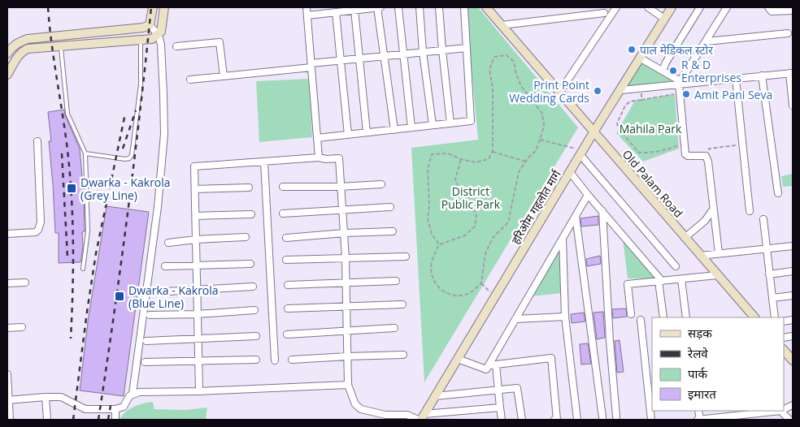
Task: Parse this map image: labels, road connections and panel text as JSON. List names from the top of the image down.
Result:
{
  "streets": {
    "street": ["Old Palam Road", "हरिओम गहलोत मार्ग"]
  },
  "crossings": [
    ["Old Palam Road", "हरिओम गहलोत मार्ग"]
  ],
  "parks": ["Mahila Park", "District Public Park"],
  "places": {
    "other": [
      "पाल मेडिकल स्टोर",
      "R & D Enterprises",
      "Print Point Wedding Cards",
      "Amit Pani Seva"
    ],
    "transit": ["Dwarka - Kakrola (Grey Line)", "Dwarka - Kakrola (Blue Line)"]
  },
  "legend": [
    "सड़क",
    "रेलवे",
    "पार्क",
    "इमारत"
  ]
}
